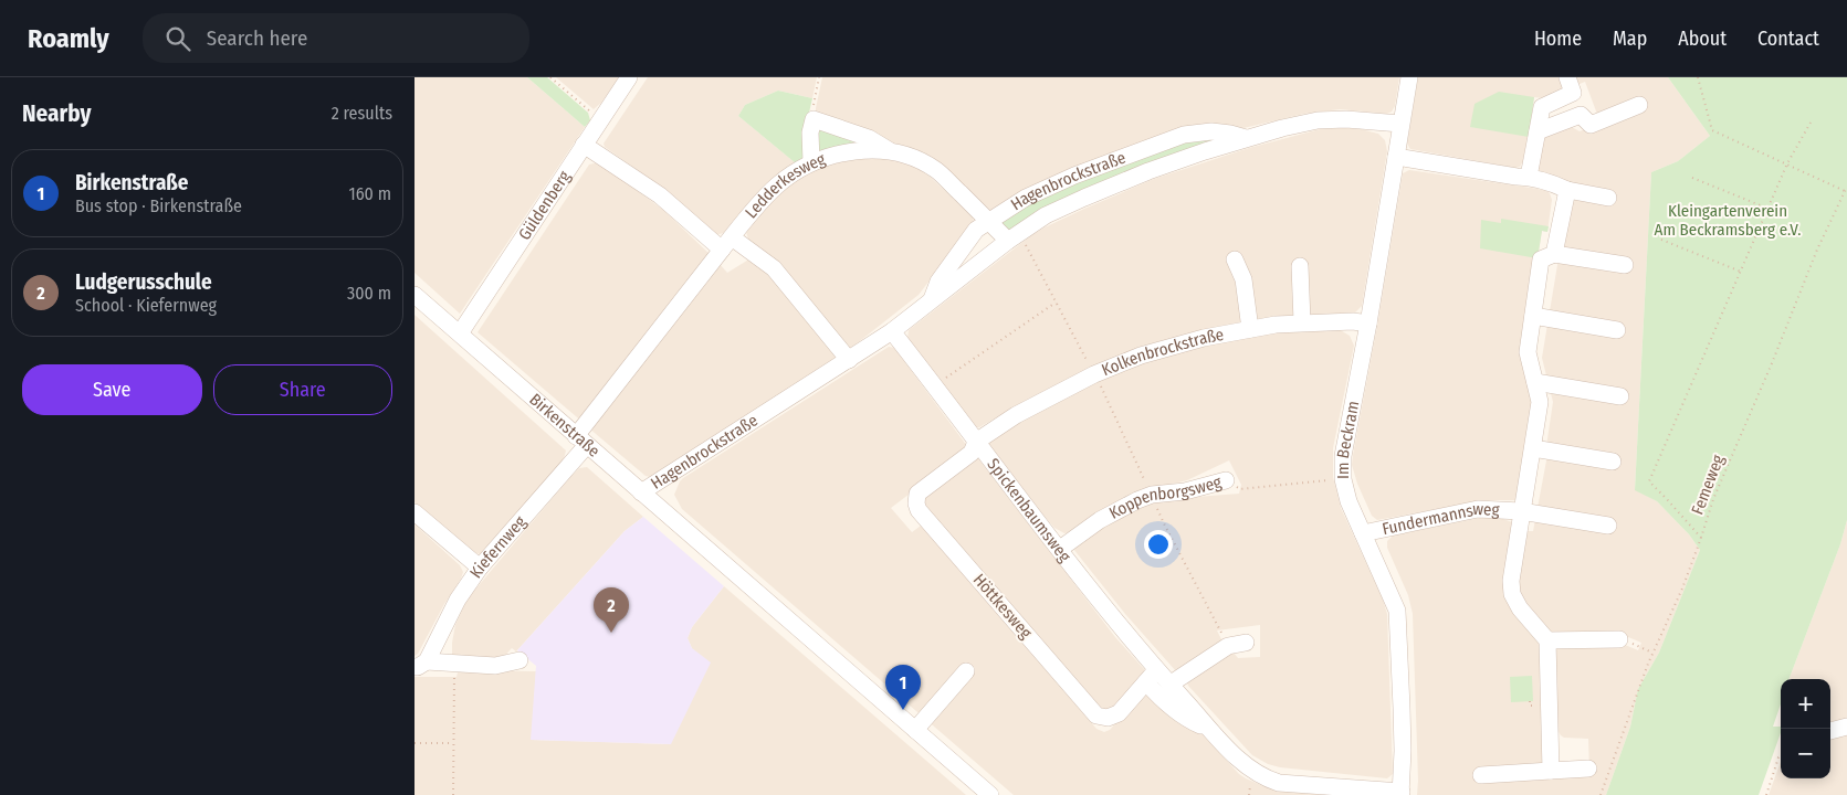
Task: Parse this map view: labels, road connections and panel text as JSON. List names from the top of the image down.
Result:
{
  "streets": {
    "street": [
      "Hagenbrockstraße",
      "Ledderkesweg",
      "Güldenberg",
      "Kolkenbrockstraße",
      "Birkenstraße",
      "Im Beckram",
      "Koppenborgsweg",
      "Spickenbaumsweg",
      "Fundermannsweg",
      "Kiefernweg",
      "Höttkesweg"
    ],
    "path": ["Femeweg"]
  },
  "crossings": [
    ["Hagenbrockstraße", "Ledderkesweg"],
    ["Hagenbrockstraße", "Birkenstraße"],
    ["Hagenbrockstraße", "Im Beckram"],
    ["Hagenbrockstraße", "Spickenbaumsweg"],
    ["Ledderkesweg", "Birkenstraße"],
    ["Ledderkesweg", "Kiefernweg"],
    ["Güldenberg", "Birkenstraße"],
    ["Kolkenbrockstraße", "Im Beckram"],
    ["Kolkenbrockstraße", "Spickenbaumsweg"],
    ["Kolkenbrockstraße", "Höttkesweg"],
    ["Birkenstraße", "Kiefernweg"],
    ["Im Beckram", "Koppenborgsweg"],
    ["Im Beckram", "Spickenbaumsweg"],
    ["Im Beckram", "Fundermannsweg"],
    ["Koppenborgsweg", "Spickenbaumsweg"],
    ["Spickenbaumsweg", "Höttkesweg"]
  ],
  "parks": ["Kleingartenverein Am Beckramsberg e.V."],
  "page": {
    "header": "Roamly",
    "search": "Search here",
    "nav": [
      "Home",
      "Map",
      "About",
      "Contact"
    ],
    "heading": ["Nearby", "2 results"],
    "list": [
      {
        "mark": "1",
        "name": "Birkenstraße",
        "note": "Bus stop · Birkenstraße",
        "value": "160 m"
      },
      {
        "mark": "2",
        "name": "Ludgerusschule",
        "note": "School · Kiefernweg",
        "value": "300 m"
      }
    ],
    "buttons": ["Save", "Share"],
    "pins": ["2", "1"],
    "map_buttons": ["+", "−"]
  }
}
